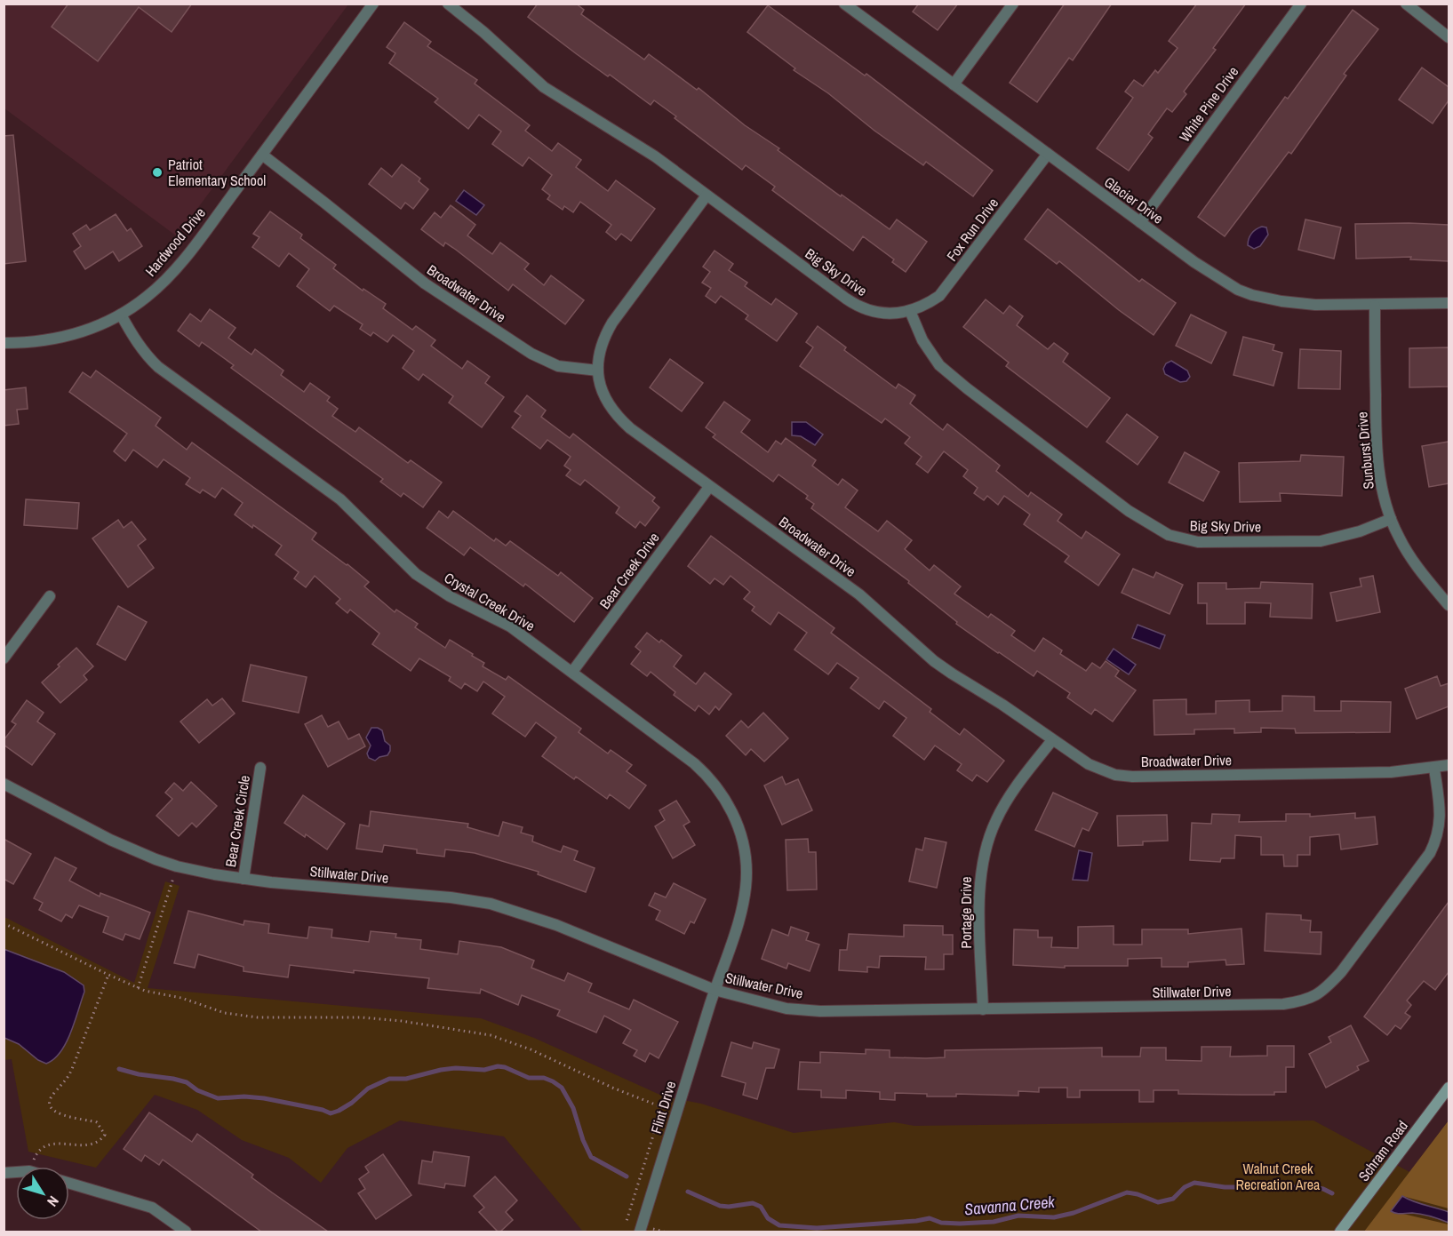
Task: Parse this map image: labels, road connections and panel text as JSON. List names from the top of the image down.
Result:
{
  "streets": {
    "main road": ["Schram Road"],
    "street": [
      "White Pine Drive",
      "Glacier Drive",
      "Fox Run Drive",
      "Hardwood Drive",
      "Big Sky Drive",
      "Broadwater Drive",
      "Sunburst Drive",
      "Bear Creek Drive",
      "Crystal Creek Drive",
      "Bear Creek Circle",
      "Stillwater Drive",
      "Portage Drive",
      "Flint Drive"
    ]
  },
  "crossings": [
    ["White Pine Drive", "Glacier Drive"],
    ["Glacier Drive", "Fox Run Drive"],
    ["Glacier Drive", "Sunburst Drive"],
    ["Fox Run Drive", "Big Sky Drive"],
    ["Hardwood Drive", "Broadwater Drive"],
    ["Hardwood Drive", "Crystal Creek Drive"],
    ["Big Sky Drive", "Sunburst Drive"],
    ["Broadwater Drive", "Bear Creek Drive"],
    ["Broadwater Drive", "Stillwater Drive"],
    ["Broadwater Drive", "Portage Drive"],
    ["Bear Creek Drive", "Crystal Creek Drive"],
    ["Crystal Creek Drive", "Stillwater Drive"],
    ["Crystal Creek Drive", "Flint Drive"],
    ["Bear Creek Circle", "Stillwater Drive"],
    ["Stillwater Drive", "Portage Drive"],
    ["Stillwater Drive", "Flint Drive"]
  ],
  "water": ["Savanna Creek"],
  "parks": ["Walnut Creek Recreation Area"],
  "places": ["Patriot Elementary School"],
  "north": "bottom right"
}
